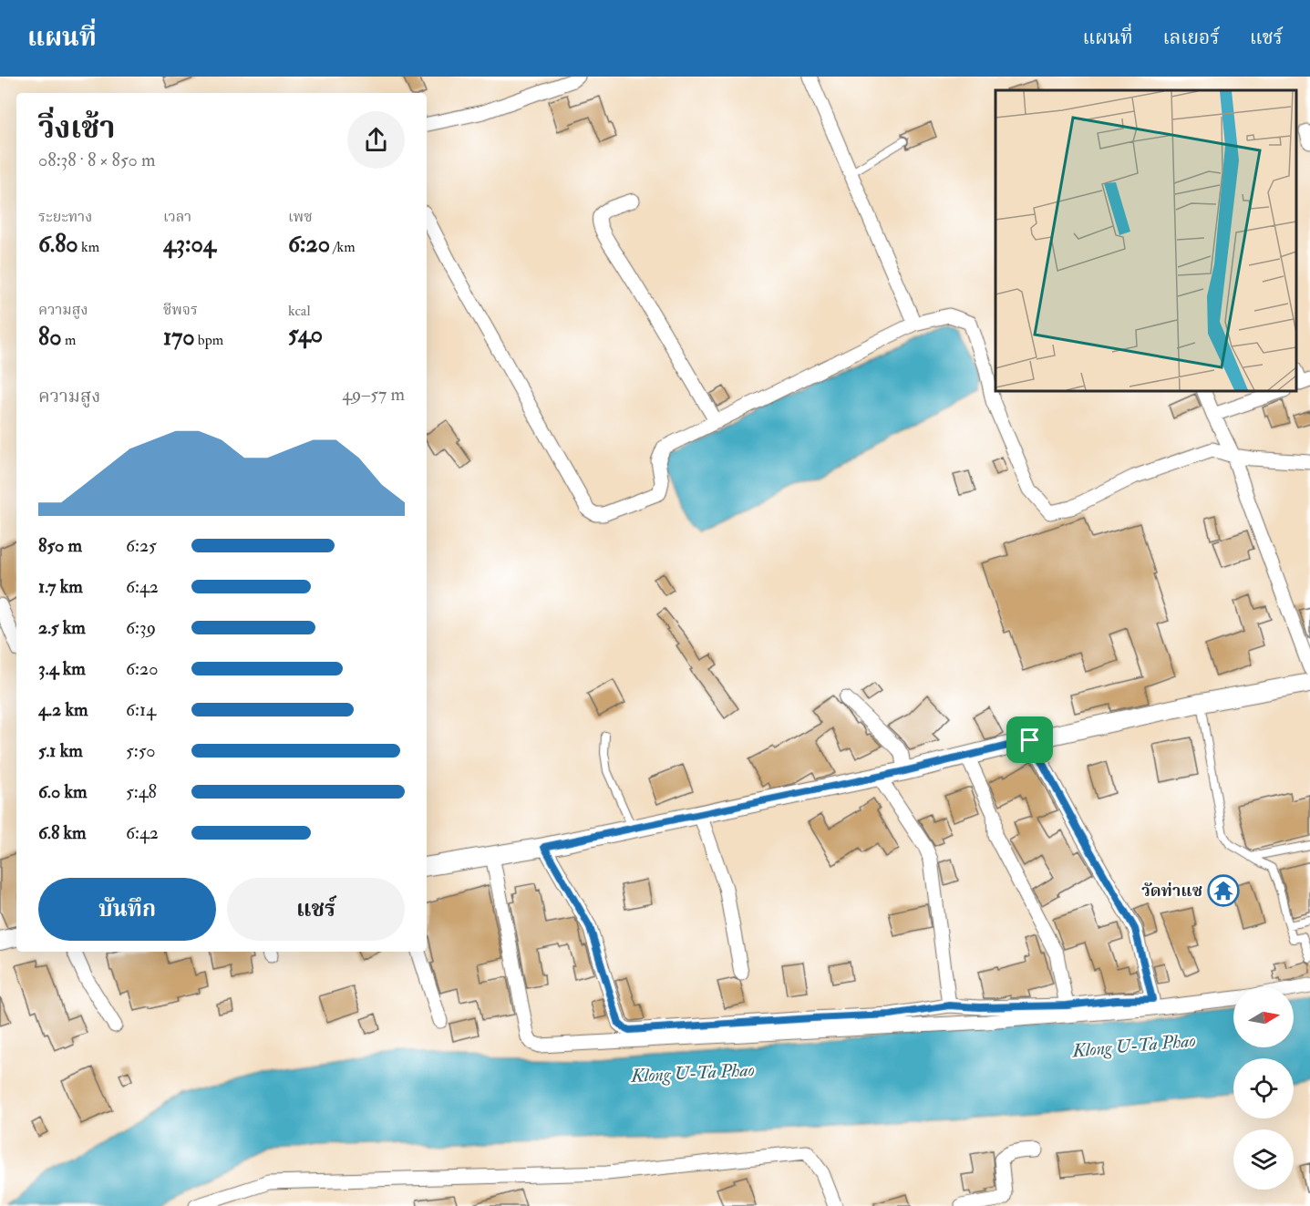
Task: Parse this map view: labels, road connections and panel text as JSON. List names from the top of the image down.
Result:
{
  "water": ["Klong U-Ta Phao"],
  "places": {
    "temple": ["วัดท่าแซ"]
  },
  "north": "right",
  "page": {
    "header": "แผนที่",
    "nav": ["แผนที่", "เลเยอร์", "แชร์"],
    "heading": ["วิ่งเช้า", "08:38 · 8 × 850 m"],
    "stats": [
      ["ระยะทาง", "6.80 km"],
      ["เวลา", "43:04"],
      ["เพซ", "6:20 /km"],
      ["ความสูง", "80 m"],
      ["ชีพจร", "170 bpm"],
      ["kcal", "540"]
    ],
    "chart": ["ความสูง", "49–57 m"],
    "list": [
      {
        "name": "850 m",
        "note": "6:25"
      },
      {
        "name": "1.7 km",
        "note": "6:42"
      },
      {
        "name": "2.5 km",
        "note": "6:39"
      },
      {
        "name": "3.4 km",
        "note": "6:20"
      },
      {
        "name": "4.2 km",
        "note": "6:14"
      },
      {
        "name": "5.1 km",
        "note": "5:50"
      },
      {
        "name": "6.0 km",
        "note": "5:48"
      },
      {
        "name": "6.8 km",
        "note": "6:42"
      }
    ],
    "buttons": ["บันทึก", "แชร์"]
  }
}
